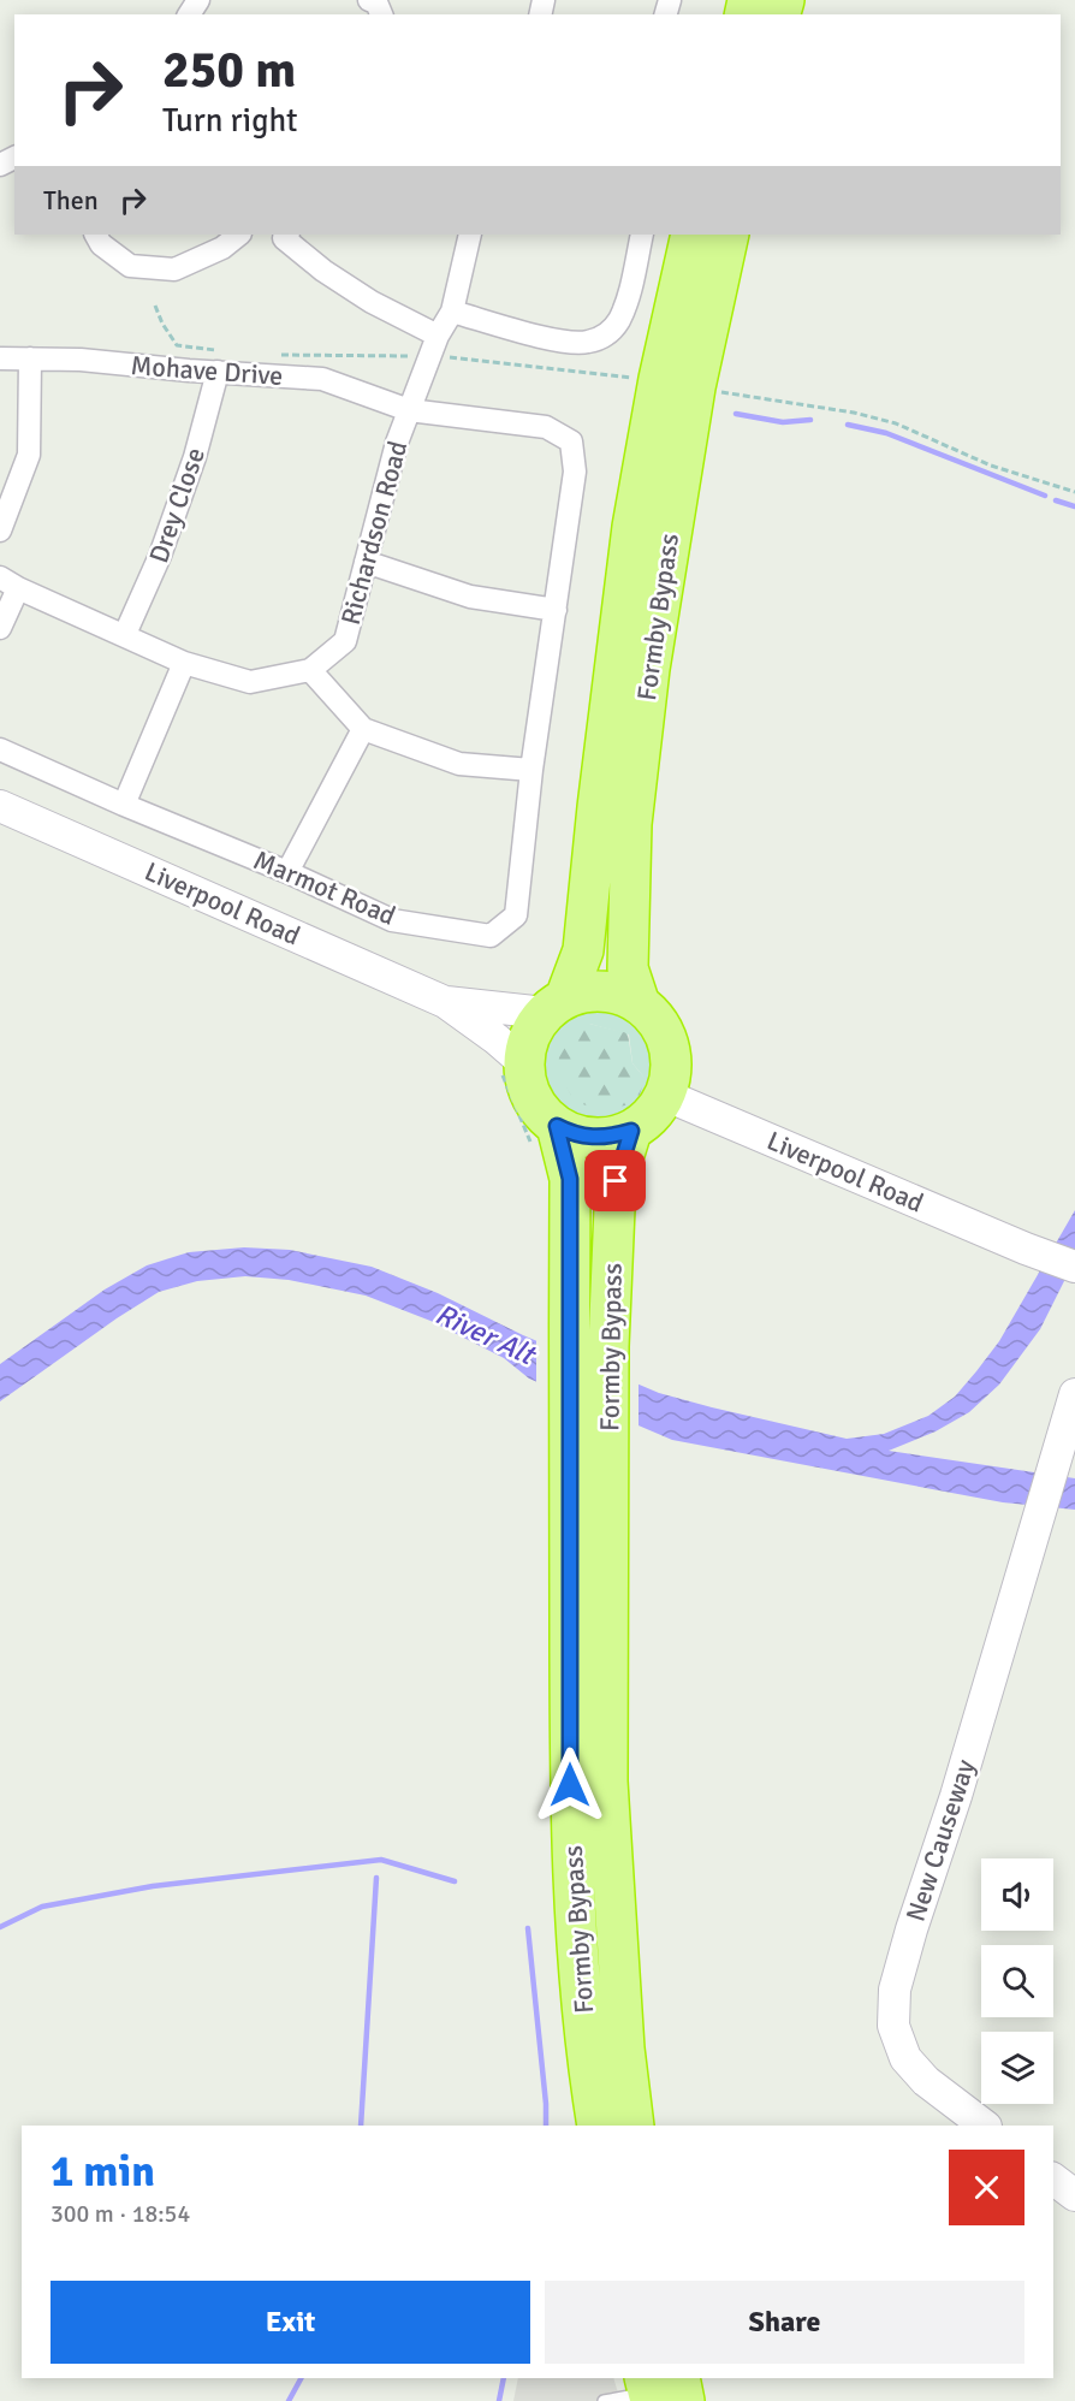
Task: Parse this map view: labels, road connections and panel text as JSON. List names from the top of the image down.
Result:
{
  "streets": {
    "highway": ["Formby Bypass"],
    "street": [
      "Mohave Drive",
      "Drey Close",
      "Richardson Road",
      "Marmot Road",
      "Liverpool Road",
      "New Causeway"
    ]
  },
  "crossings": [
    ["Mohave Drive", "Drey Close"],
    ["Mohave Drive", "Richardson Road"],
    ["Mohave Drive", "Marmot Road"],
    ["Drey Close", "Richardson Road"],
    ["Formby Bypass", "Liverpool Road"]
  ],
  "water": ["River Alt"],
  "page": {
    "turn": ["250 m", "Turn right"],
    "then": "Then",
    "heading": ["1 min", "300 m · 18:54"],
    "buttons": ["Exit", "Share"]
  }
}
